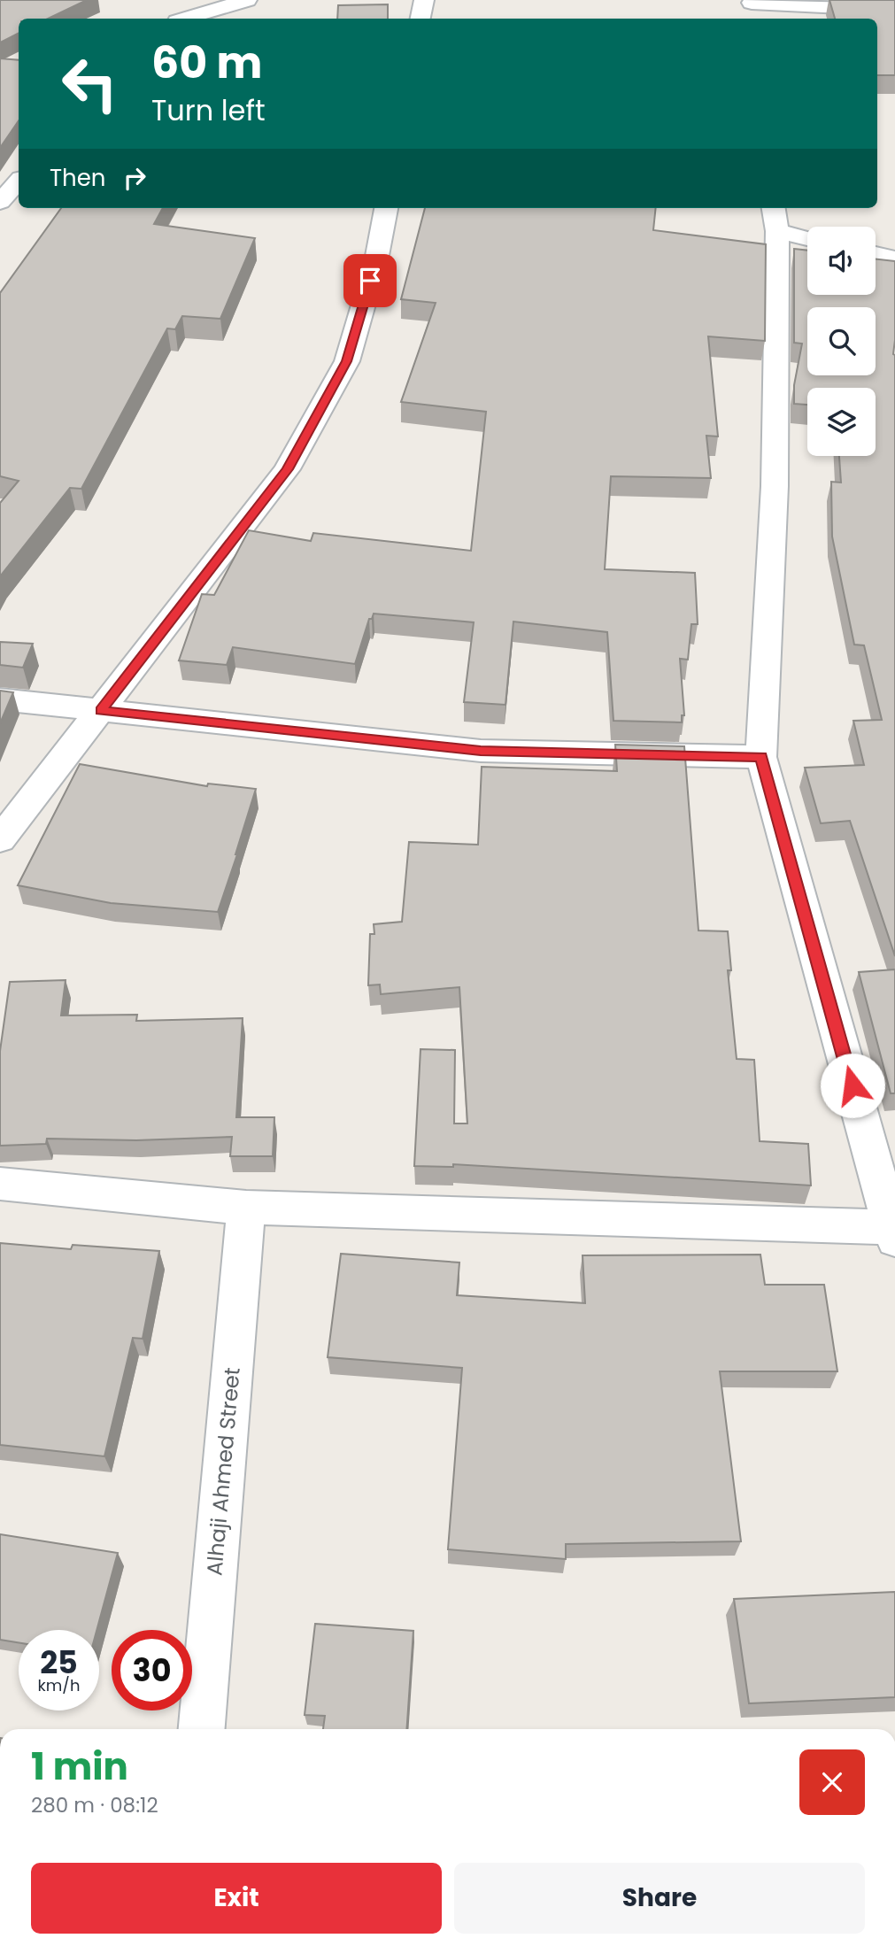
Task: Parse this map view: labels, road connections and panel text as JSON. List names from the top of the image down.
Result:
{
  "streets": {
    "street": ["Alhaji Ahmed Street"]
  },
  "page": {
    "turn": ["60 m", "Turn left"],
    "then": "Then",
    "speed": "25 km/h",
    "limit": "30",
    "heading": ["1 min", "280 m · 08:12"],
    "buttons": ["Exit", "Share"]
  }
}
